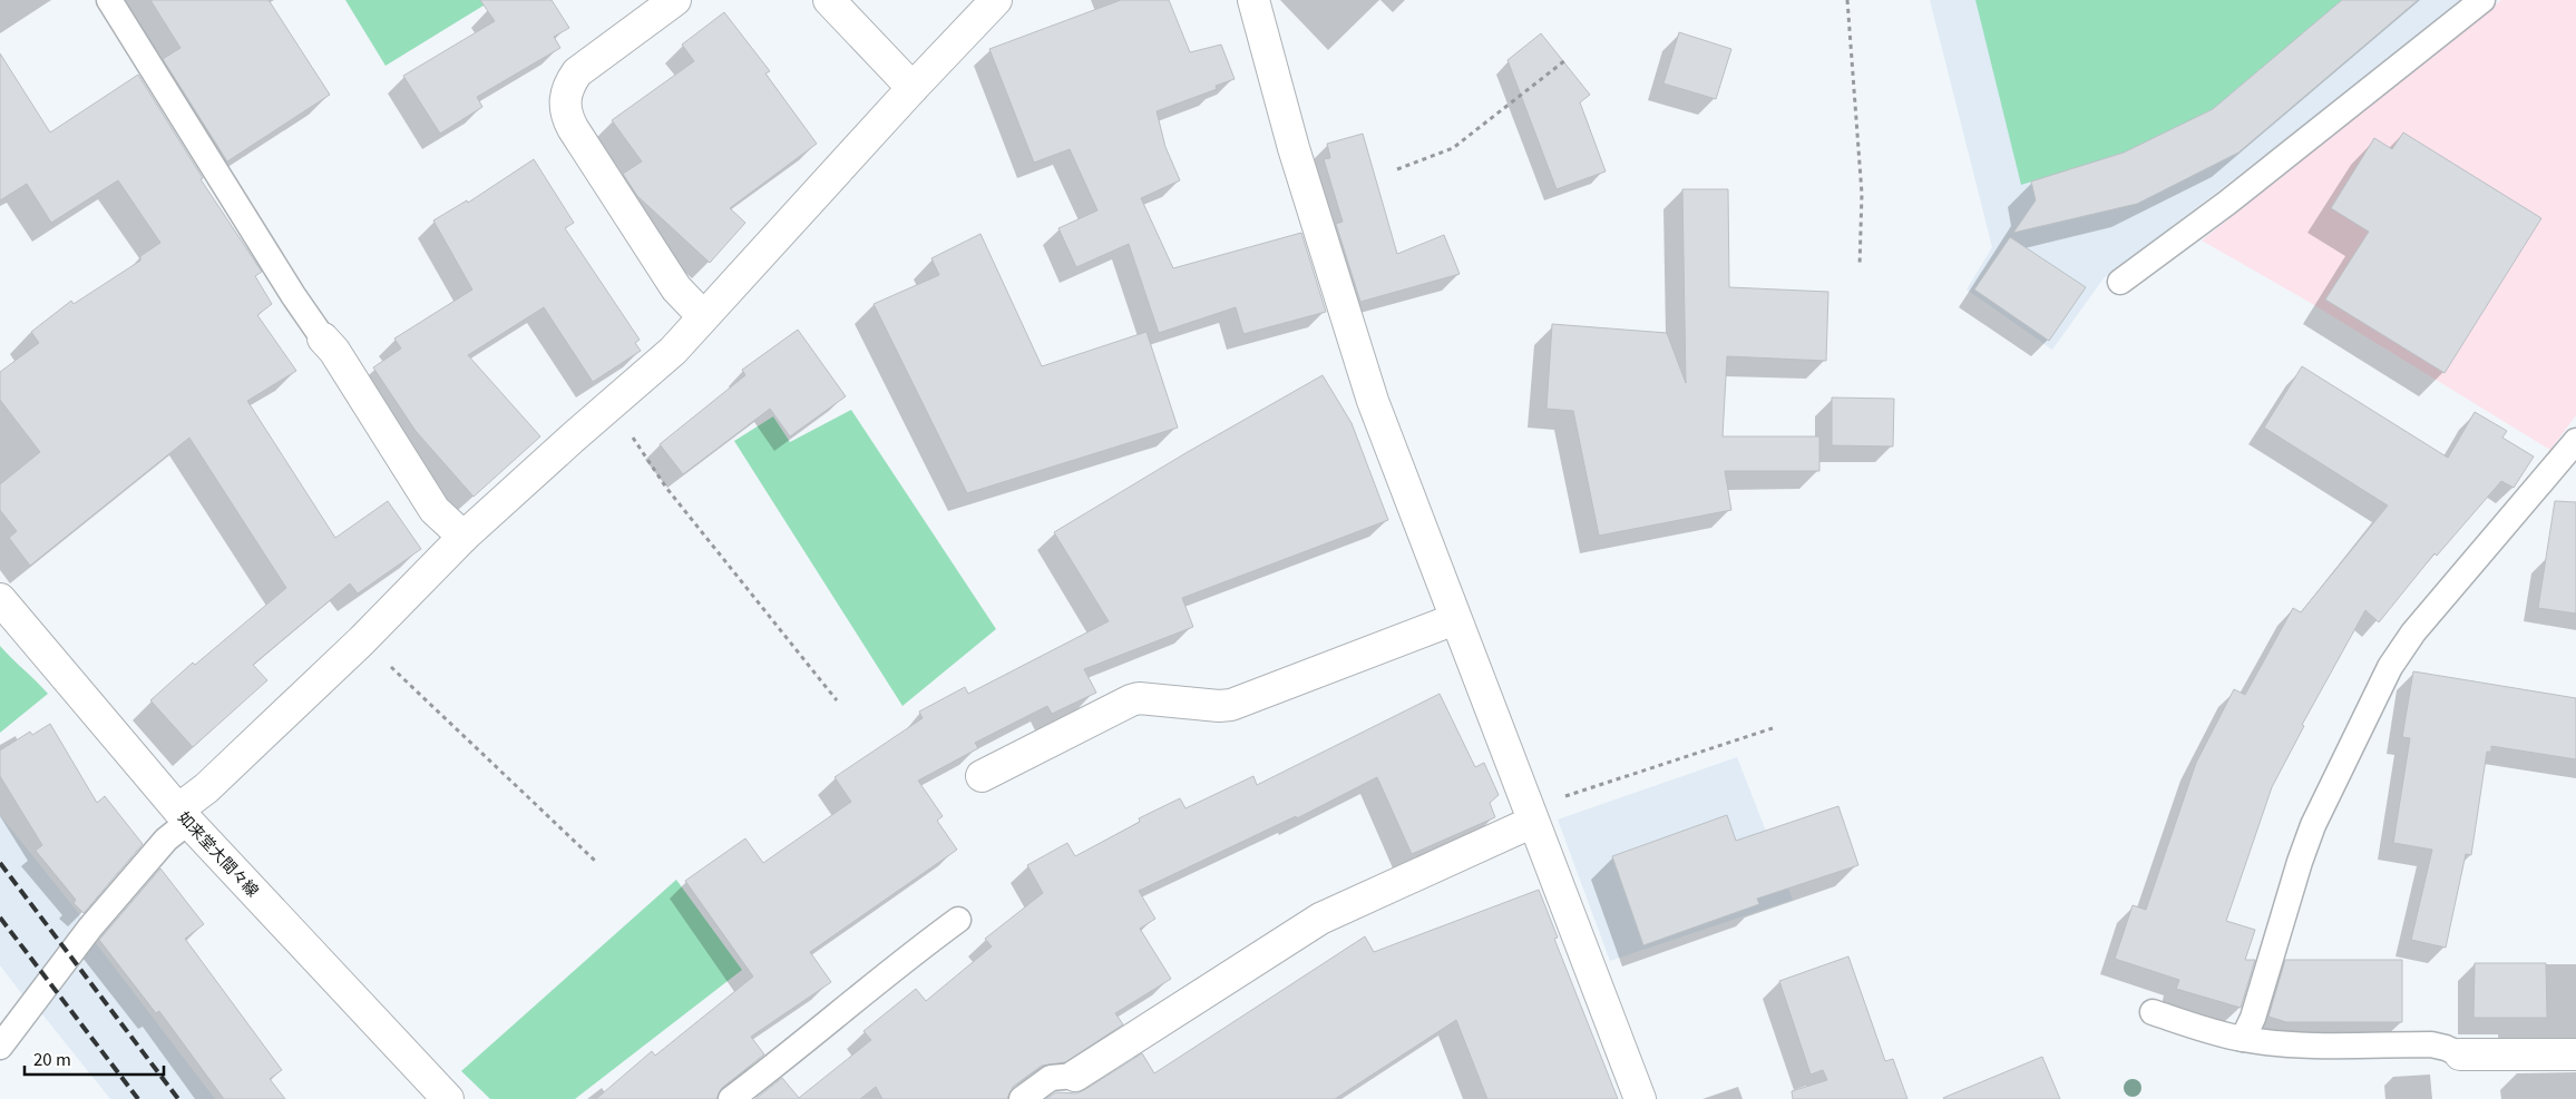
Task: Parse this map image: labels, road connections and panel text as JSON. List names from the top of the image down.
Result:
{
  "streets": {
    "street": ["如来堂大間々線"]
  },
  "scale_bar": "20 m"
}
